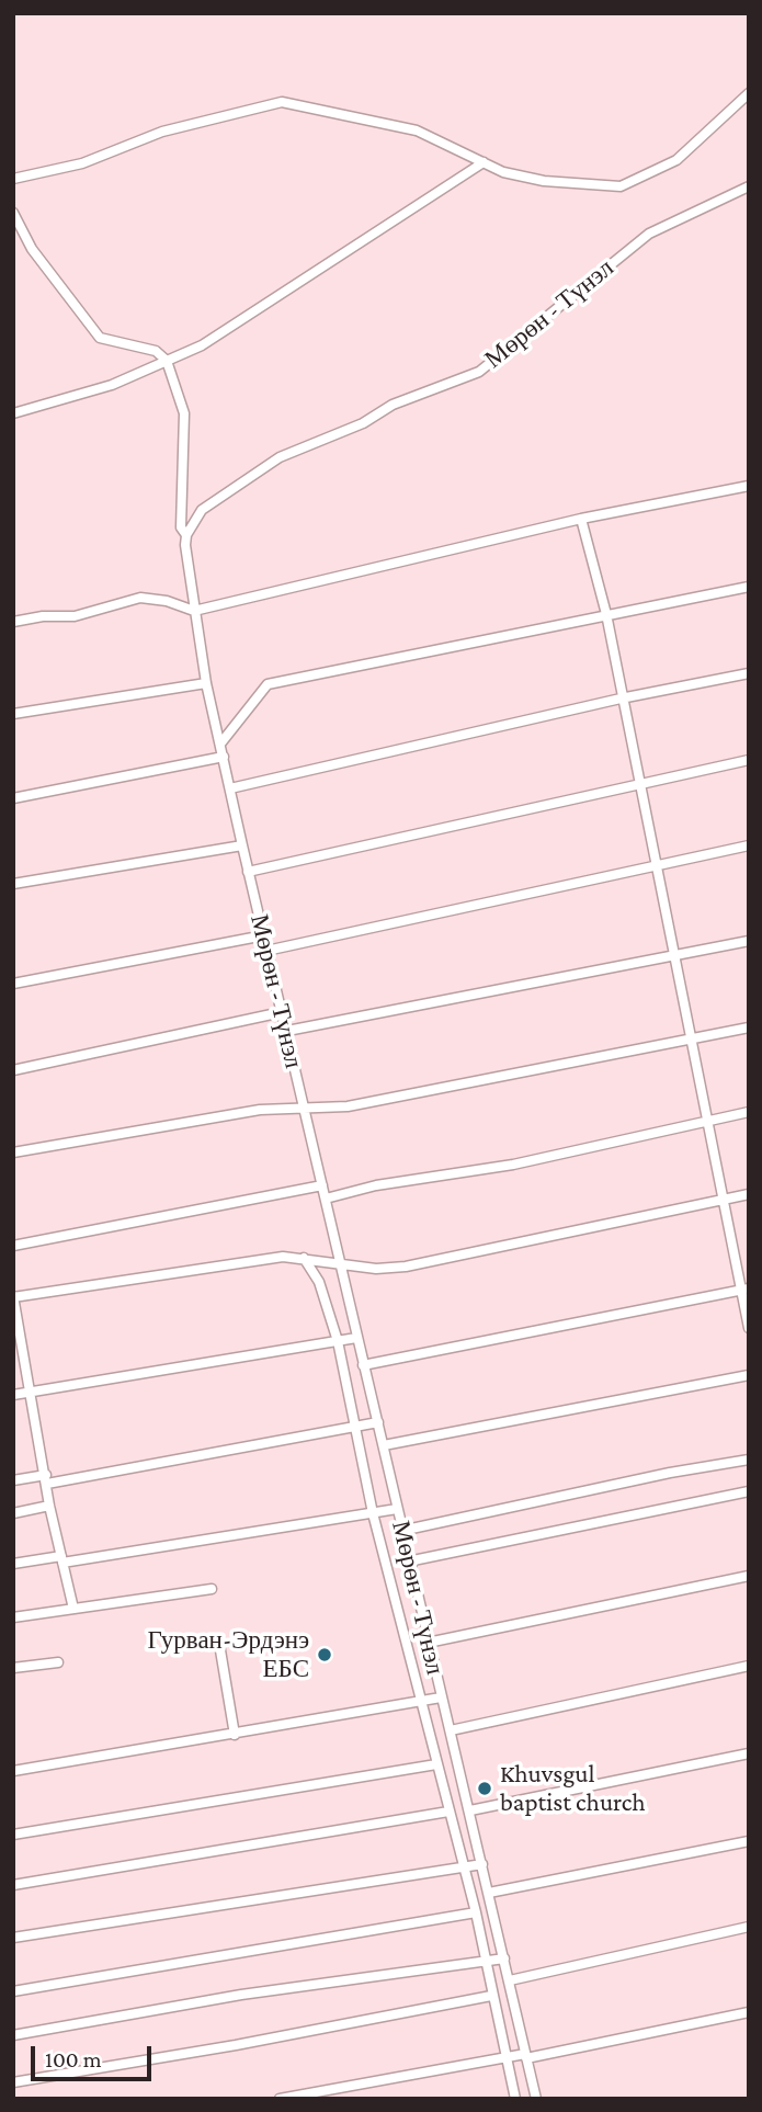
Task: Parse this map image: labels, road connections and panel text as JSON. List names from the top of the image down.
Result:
{
  "streets": {
    "street": ["Мөрөн - Түнэл"]
  },
  "places": ["Гурван-Эрдэнэ ЕБС", "Khuvsgul baptist church"],
  "scale_bar": "100 m"
}
